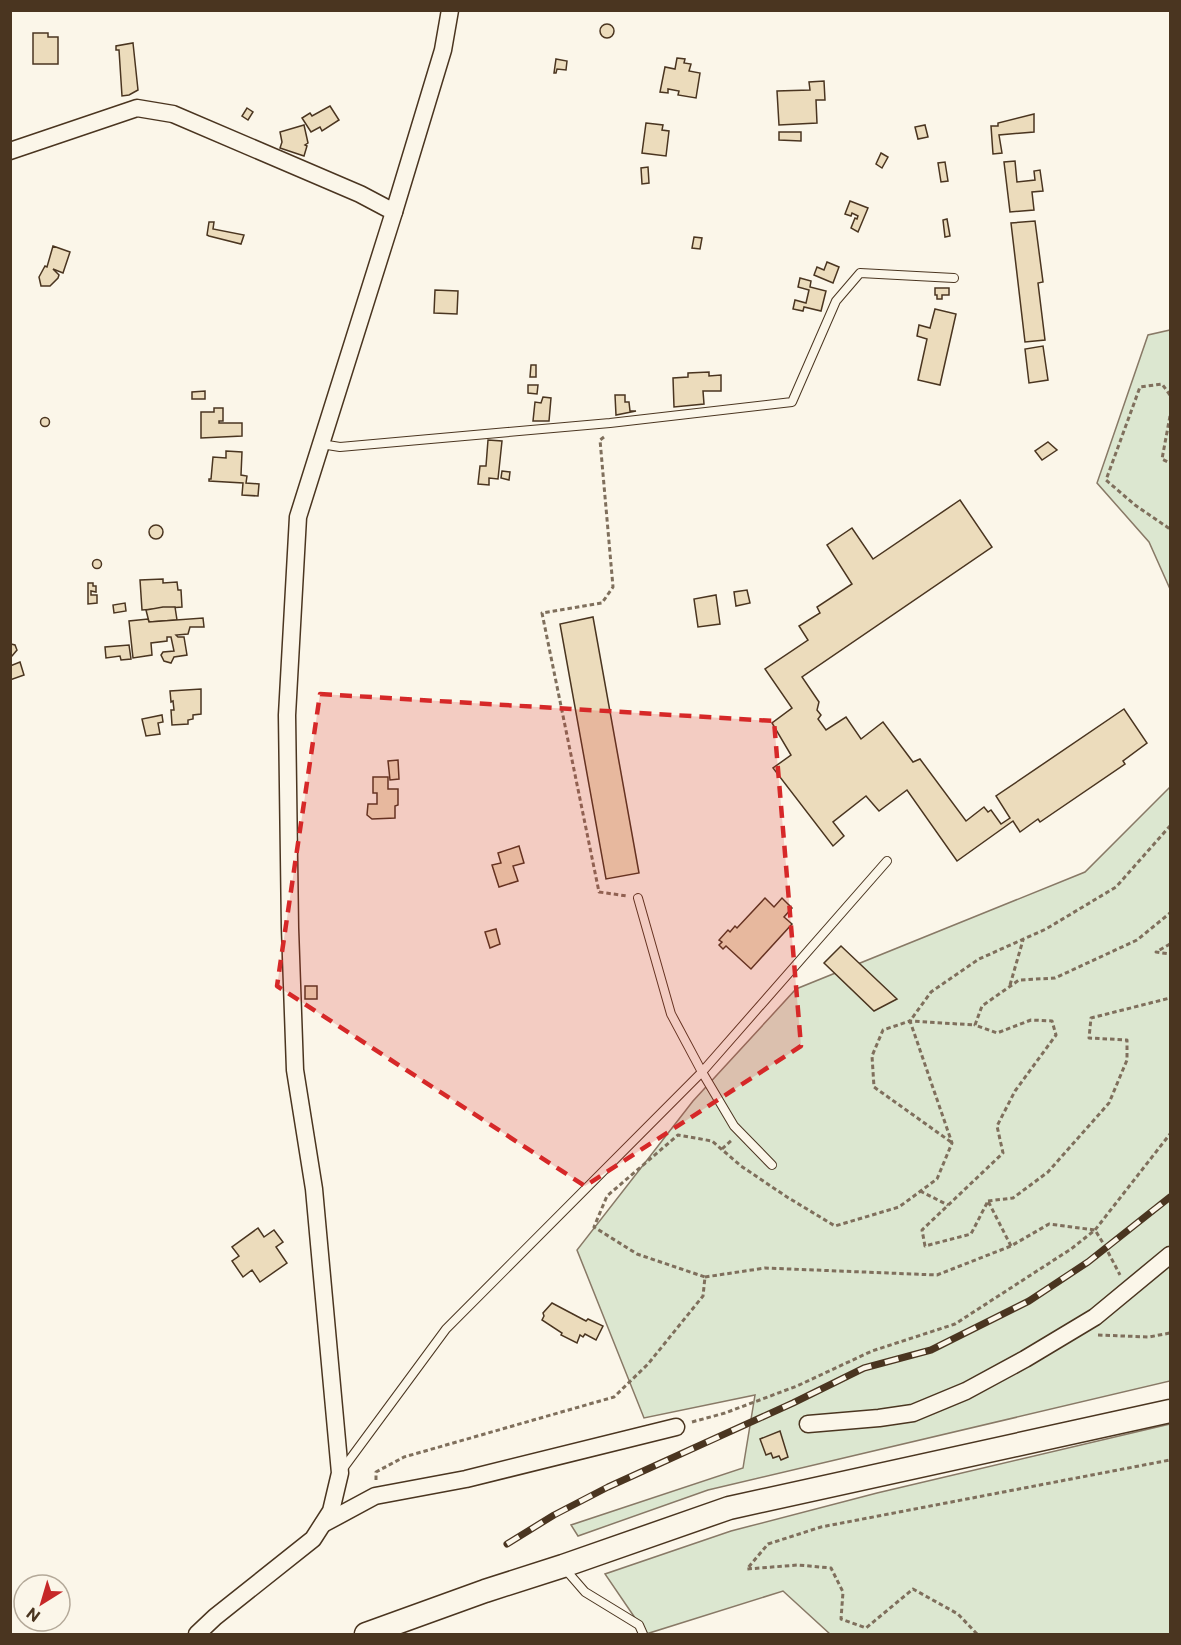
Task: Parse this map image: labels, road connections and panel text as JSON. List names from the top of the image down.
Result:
{
  "north": "bottom left"
}
